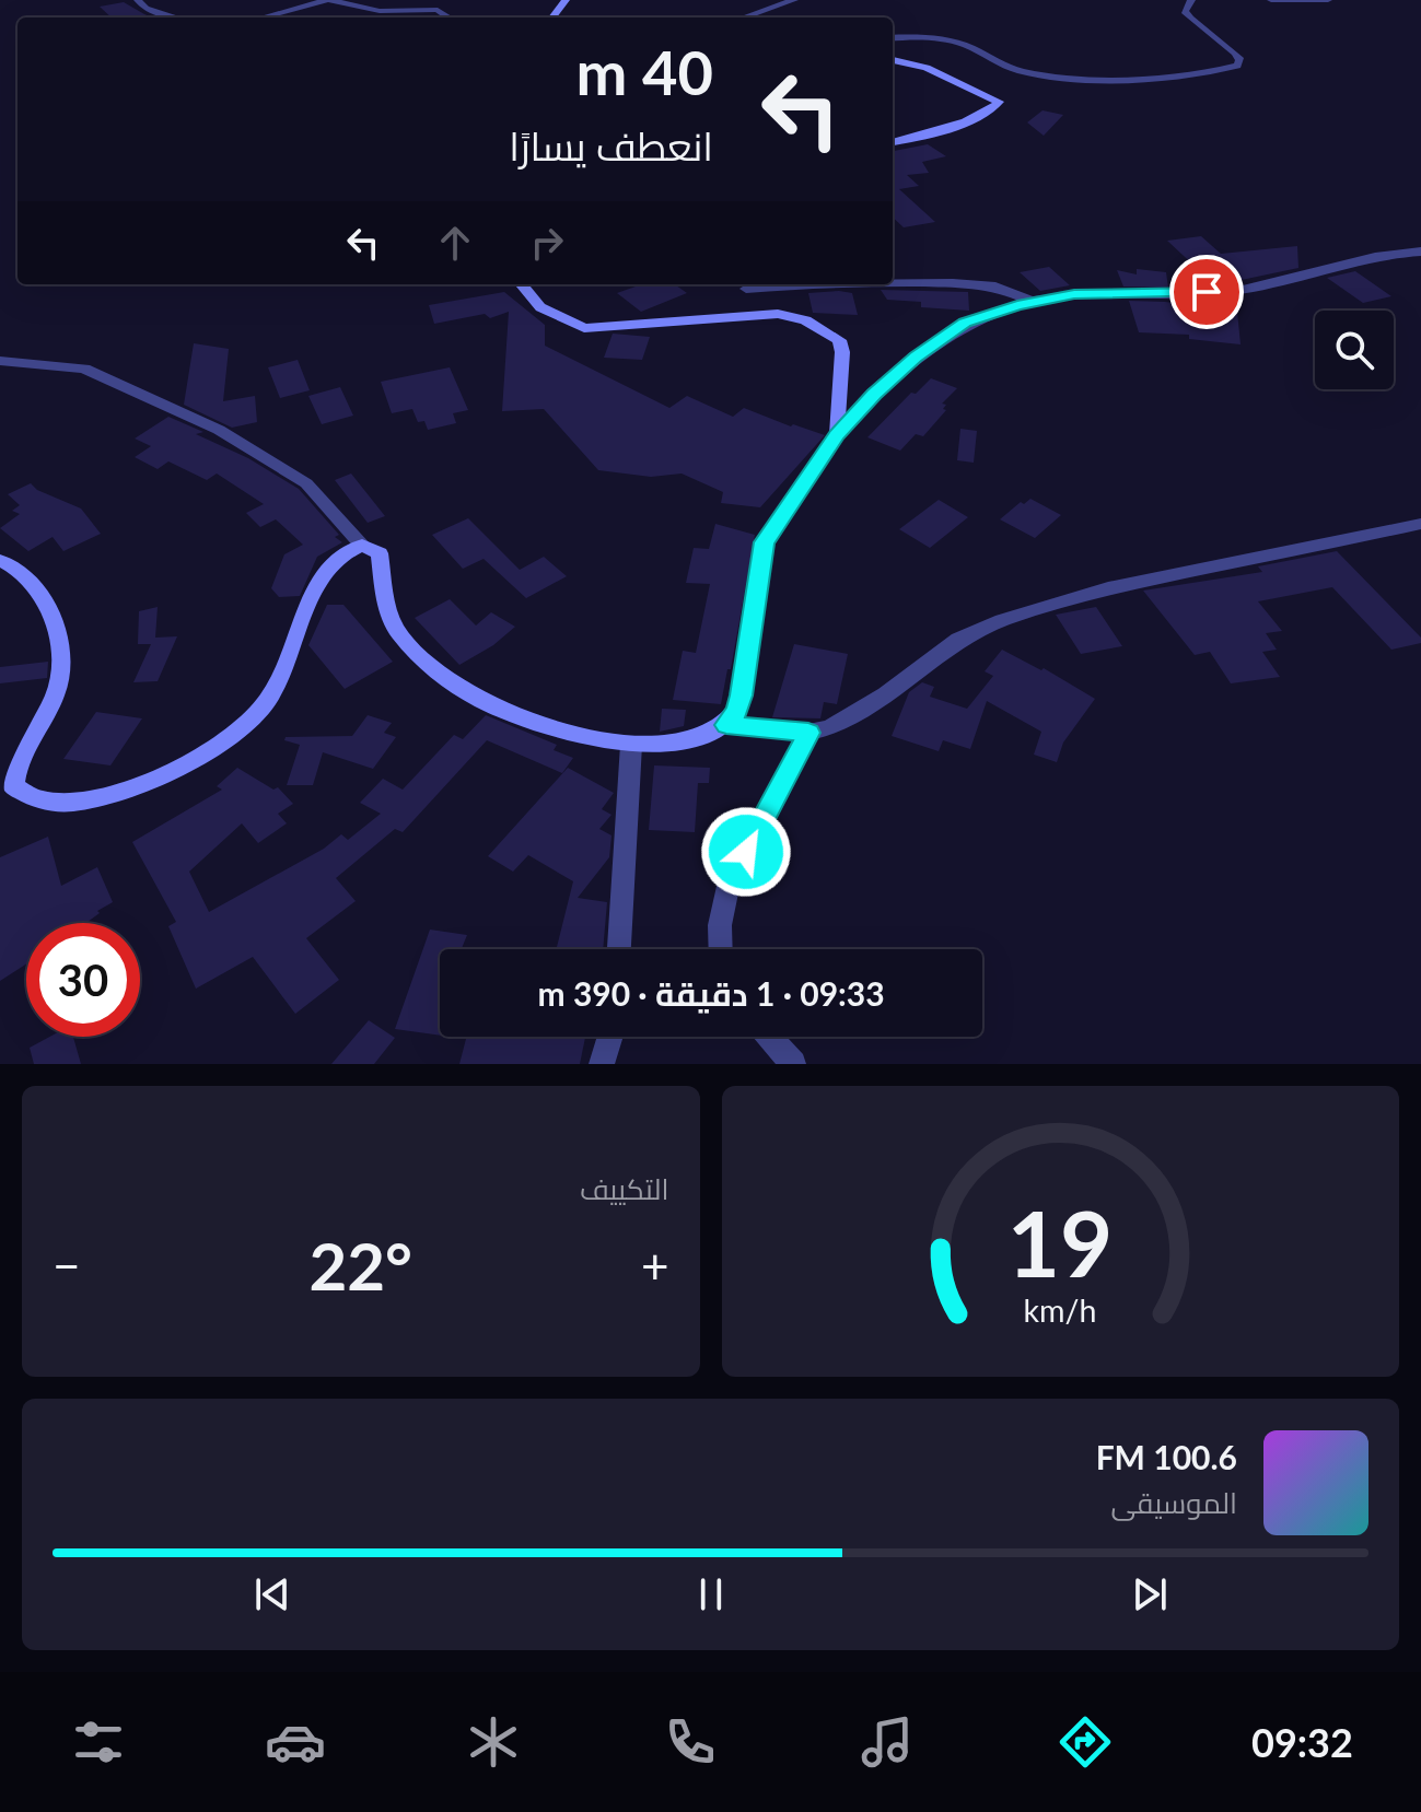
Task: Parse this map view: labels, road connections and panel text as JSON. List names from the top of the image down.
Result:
{
  "page": {
    "turn": ["40 m", "انعطف يسارًا"],
    "limit": "30",
    "trip": "09:33 · 1 دقيقة · 390 m",
    "tile": "التكييف",
    "heat": ["−", "22°", "+"],
    "song": ["100.6 FM", "الموسيقى"],
    "tabs": "09:32",
    "gauge": ["19", "km/h"]
  }
}
